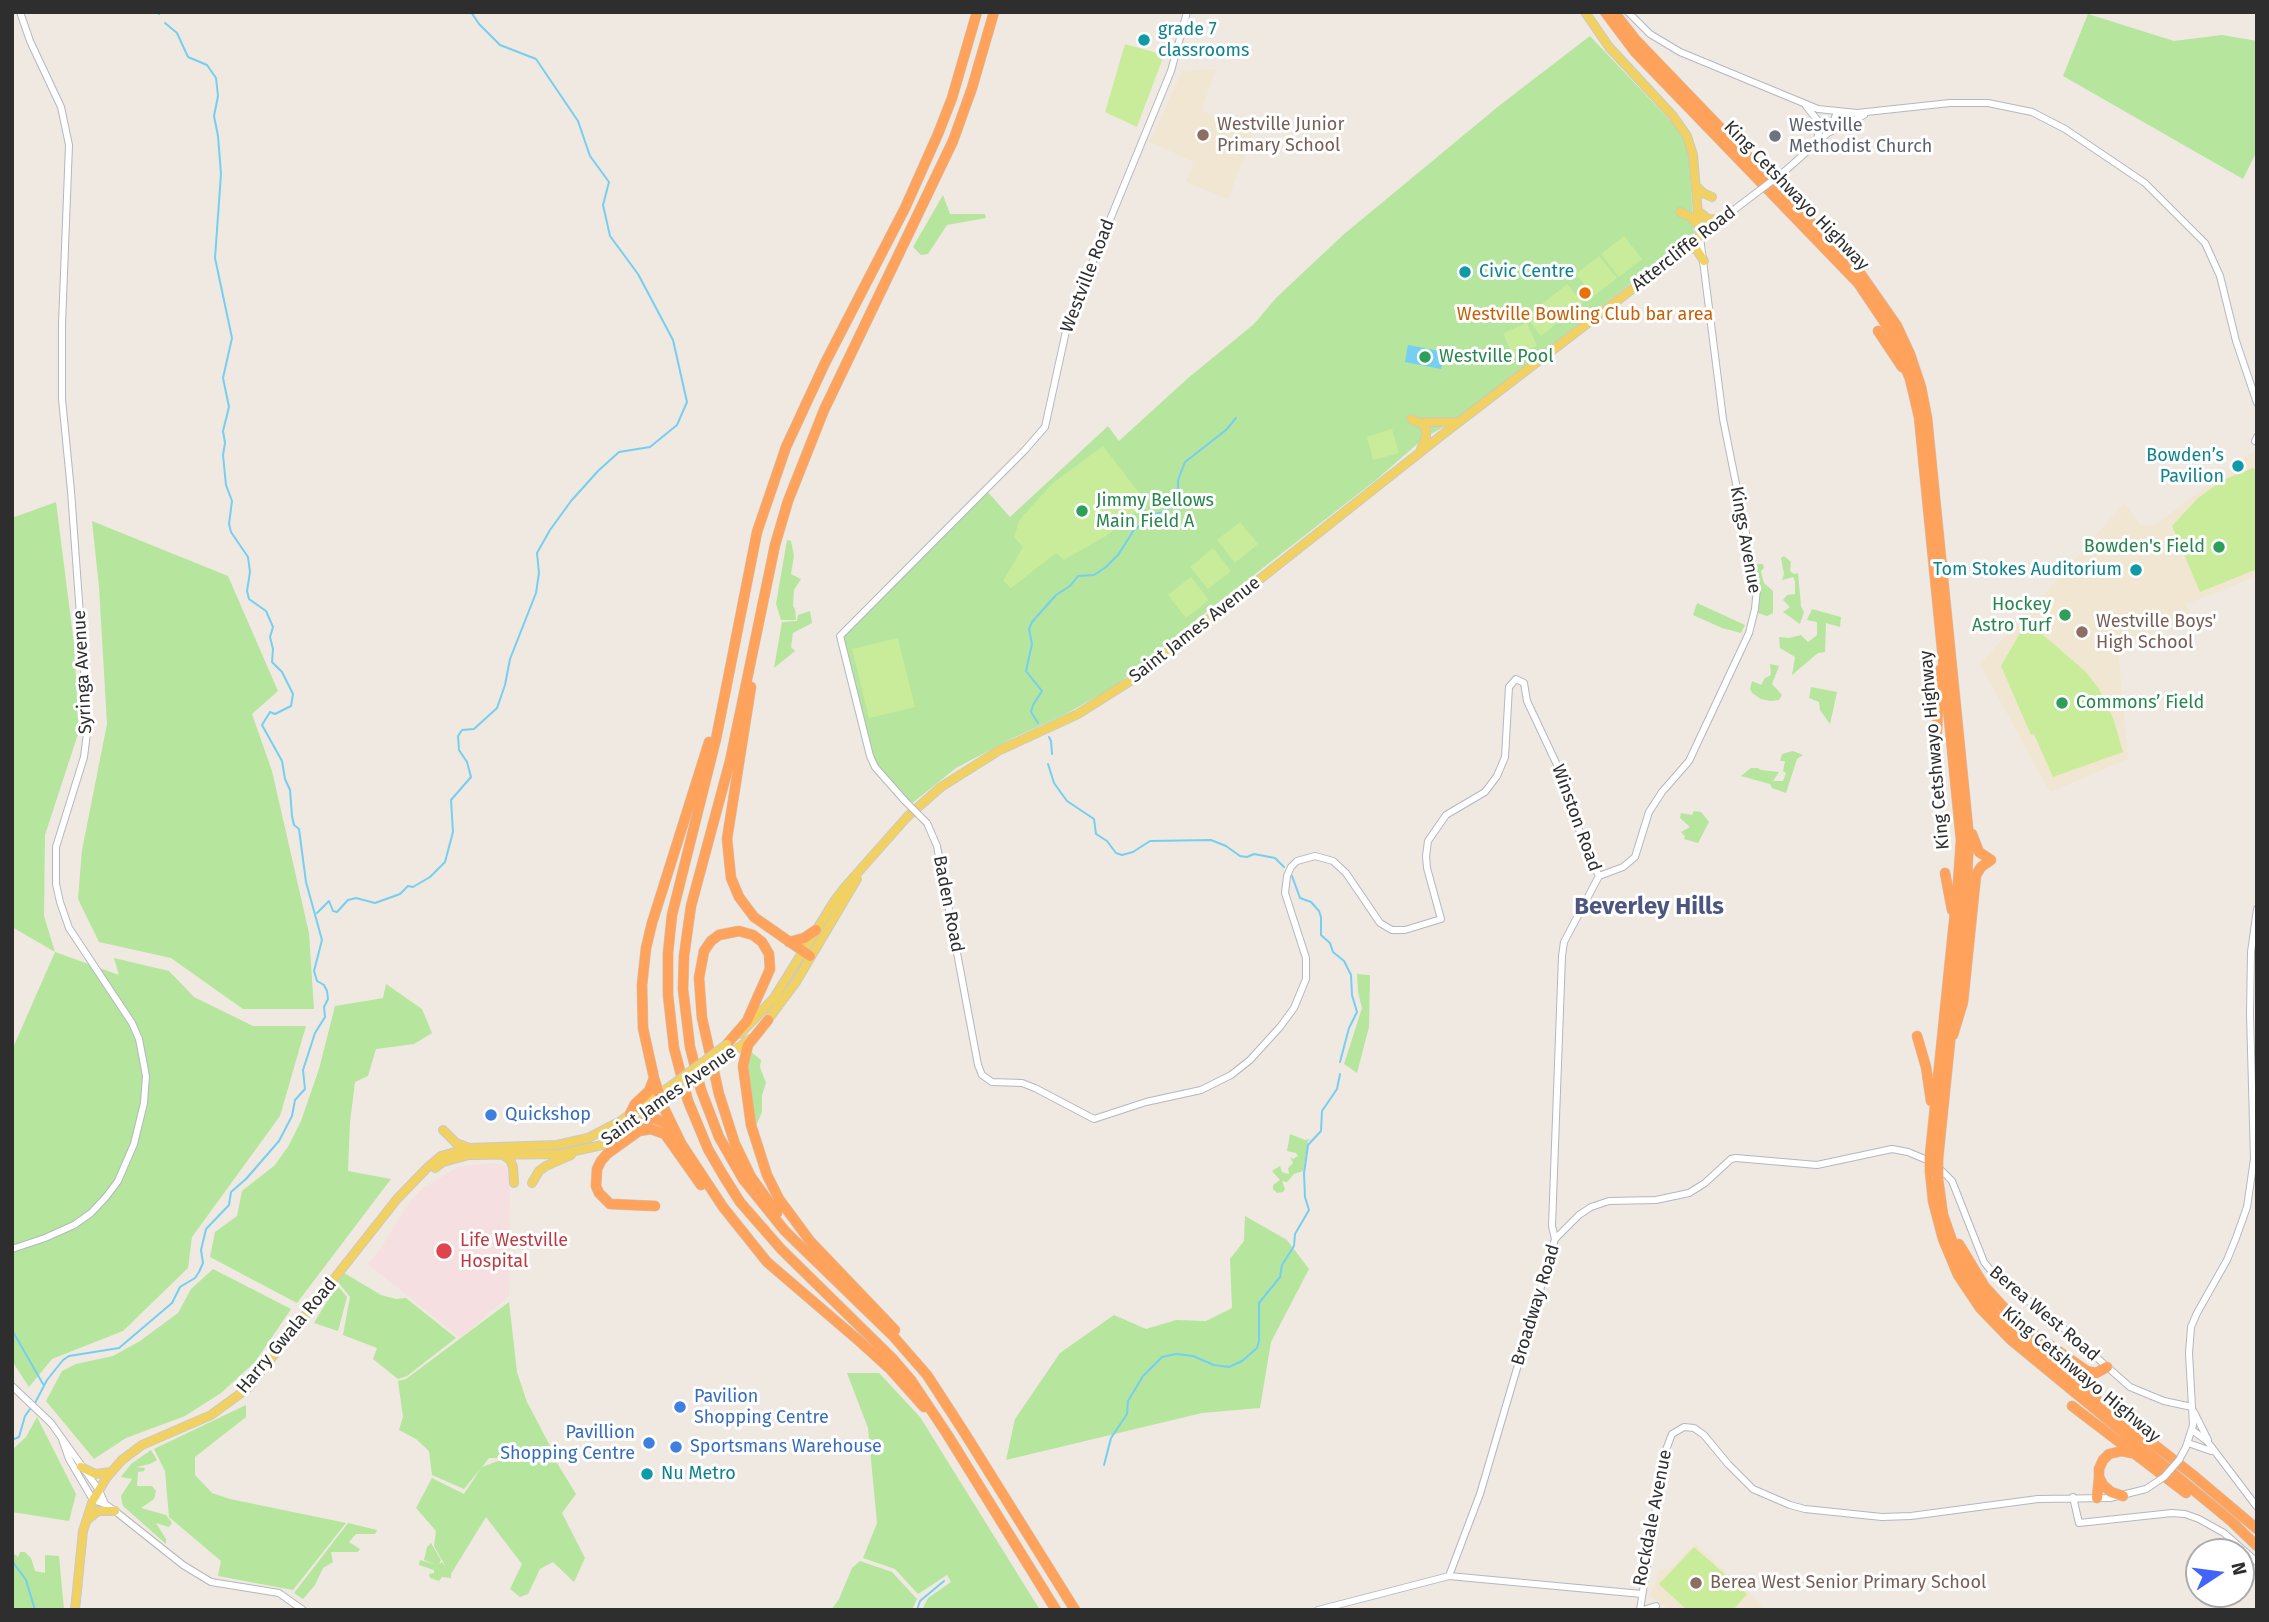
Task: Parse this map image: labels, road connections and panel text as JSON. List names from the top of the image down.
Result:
{
  "streets": {
    "highway": ["King Cetshwayo Highway"],
    "main road": ["Attercliffe Road", "Saint James Avenue", "Harry Gwala Road"],
    "street": [
      "Westville Road",
      "Kings Avenue",
      "Syringa Avenue",
      "Winston Road",
      "Baden Road",
      "Broadway Road",
      "Berea West Road",
      "Rockdale Avenue"
    ]
  },
  "crossings": [
    ["Attercliffe Road", "Kings Avenue"],
    ["Attercliffe Road", "Saint James Avenue"],
    ["Westville Road", "Baden Road"],
    ["Kings Avenue", "Winston Road"],
    ["Saint James Avenue", "Harry Gwala Road"],
    ["Winston Road", "Baden Road"],
    ["Winston Road", "Broadway Road"],
    ["Broadway Road", "Berea West Road"],
    ["Broadway Road", "Rockdale Avenue"],
    ["Berea West Road", "Rockdale Avenue"]
  ],
  "districts": ["Beverley Hills"],
  "places": [
    "grade 7 classrooms",
    "Westville Junior Primary School",
    "Westville Methodist Church",
    "Civic Centre",
    "Westville Bowling Club bar area",
    "Westville Pool",
    "Bowden’s Pavilion",
    "Jimmy Bellows Main Field A",
    "Bowden's Field",
    "Tom Stokes Auditorium",
    "Hockey Astro Turf",
    "Westville Boys' High School",
    "Commons’ Field",
    "Quickshop",
    "Life Westville Hospital",
    "Pavilion Shopping Centre",
    "Pavillion Shopping Centre",
    "Sportsmans Warehouse",
    "Nu Metro",
    "Berea West Senior Primary School"
  ],
  "north": "right"
}
